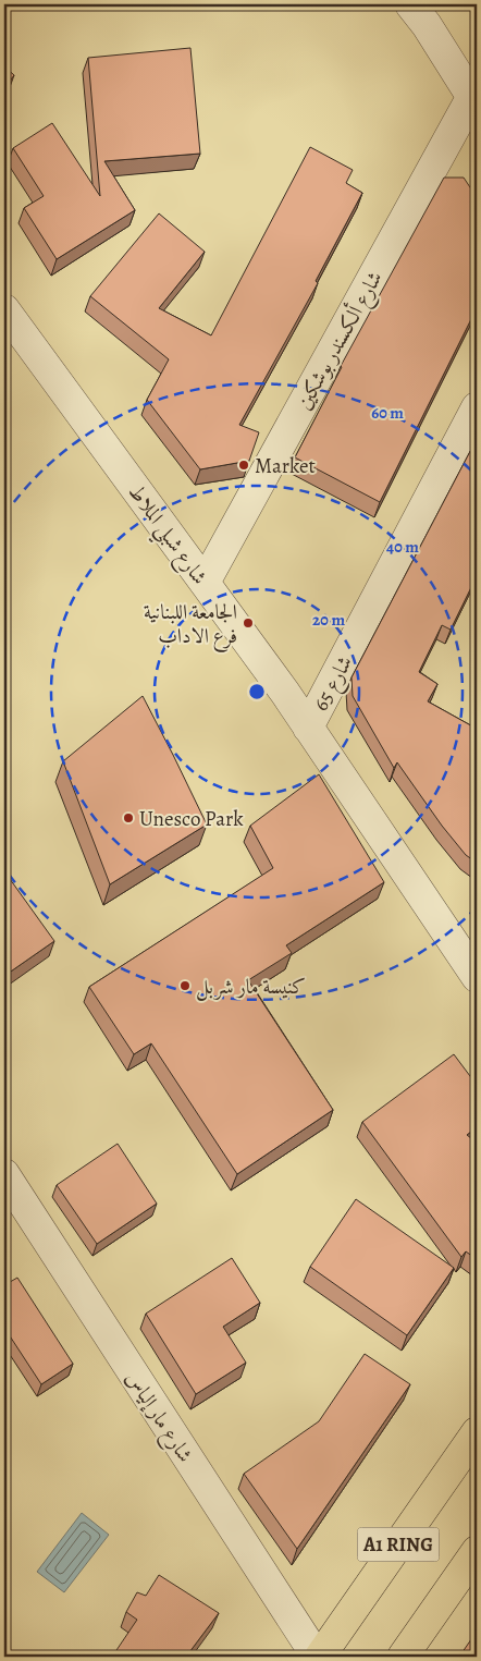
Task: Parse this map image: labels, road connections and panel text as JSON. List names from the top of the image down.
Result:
{
  "streets": {
    "highway": ["A1 RING"],
    "street": [
      "شارع ألكسندر بوشكين",
      "شارع شبلي الملاط",
      "شارع 65",
      "شارع مار إلياس"
    ]
  },
  "crossings": [
    ["شارع ألكسندر بوشكين", "شارع شبلي الملاط"],
    ["شارع شبلي الملاط", "شارع 65"],
    ["شارع مار إلياس", "A1 RING"]
  ],
  "places": [
    "Market",
    "الجامعة اللبنانية فرع الاداب",
    "Unesco Park",
    "كنيسة مار شربل"
  ],
  "rings": ["60 m", "40 m", "20 m"]
}
